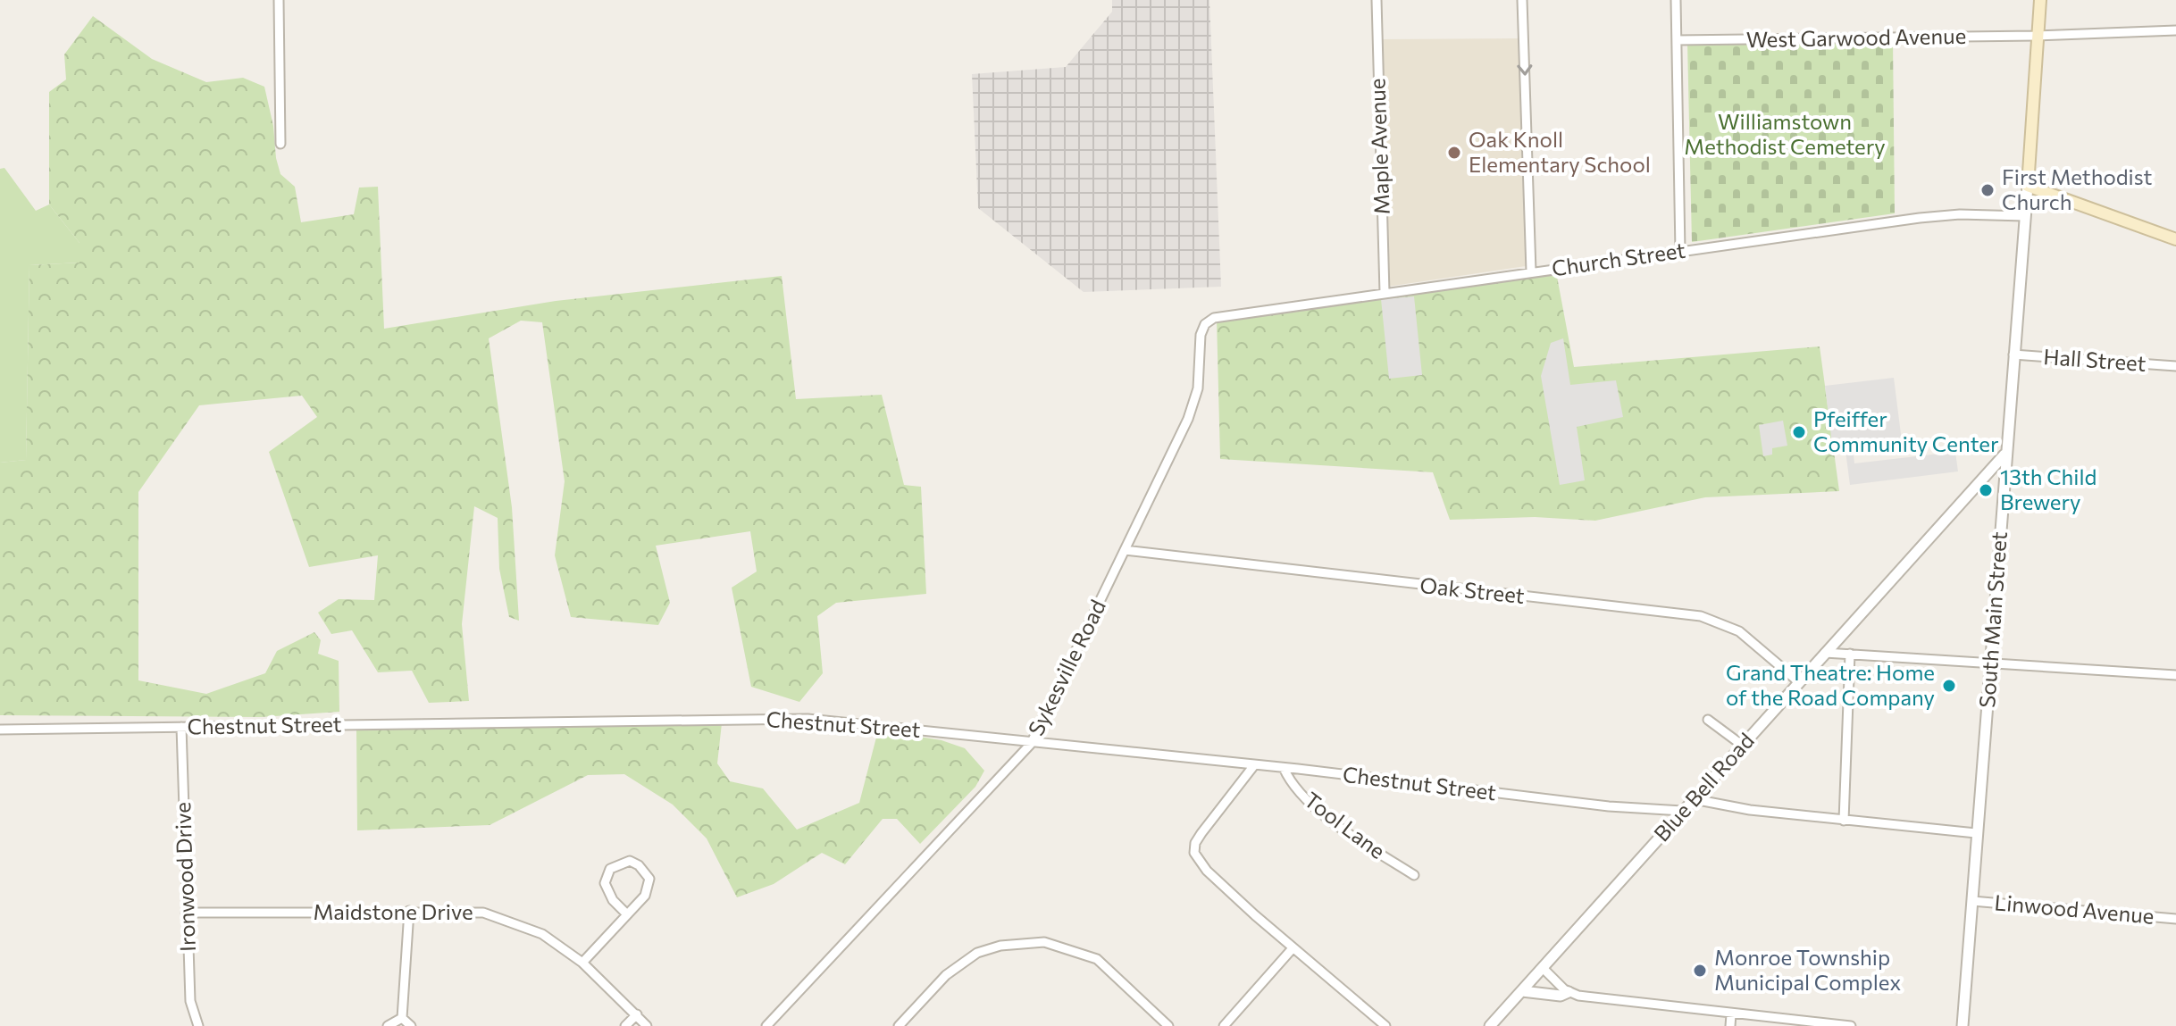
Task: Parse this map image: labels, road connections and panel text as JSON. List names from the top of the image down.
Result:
{
  "streets": {
    "main road": ["South Main Street"],
    "street": [
      "West Garwood Avenue",
      "Maple Avenue",
      "Church Street",
      "Hall Street",
      "Oak Street",
      "Sykesville Road",
      "Chestnut Street",
      "Blue Bell Road",
      "Tool Lane",
      "Ironwood Drive",
      "Linwood Avenue",
      "Maidstone Drive"
    ]
  },
  "crossings": [
    ["West Garwood Avenue", "South Main Street"],
    ["Maple Avenue", "Church Street"],
    ["Church Street", "South Main Street"],
    ["Church Street", "Sykesville Road"],
    ["Hall Street", "South Main Street"],
    ["Oak Street", "Sykesville Road"],
    ["Oak Street", "Blue Bell Road"],
    ["South Main Street", "Blue Bell Road"],
    ["South Main Street", "Linwood Avenue"],
    ["Sykesville Road", "Chestnut Street"],
    ["Chestnut Street", "Blue Bell Road"],
    ["Chestnut Street", "Tool Lane"],
    ["Chestnut Street", "Ironwood Drive"],
    ["Ironwood Drive", "Maidstone Drive"]
  ],
  "parks": ["Williamstown Methodist Cemetery"],
  "places": [
    "Oak Knoll Elementary School",
    "First Methodist Church",
    "Pfeiffer Community Center",
    "13th Child Brewery",
    "Grand Theatre: Home of the Road Company",
    "Monroe Township Municipal Complex"
  ]
}
